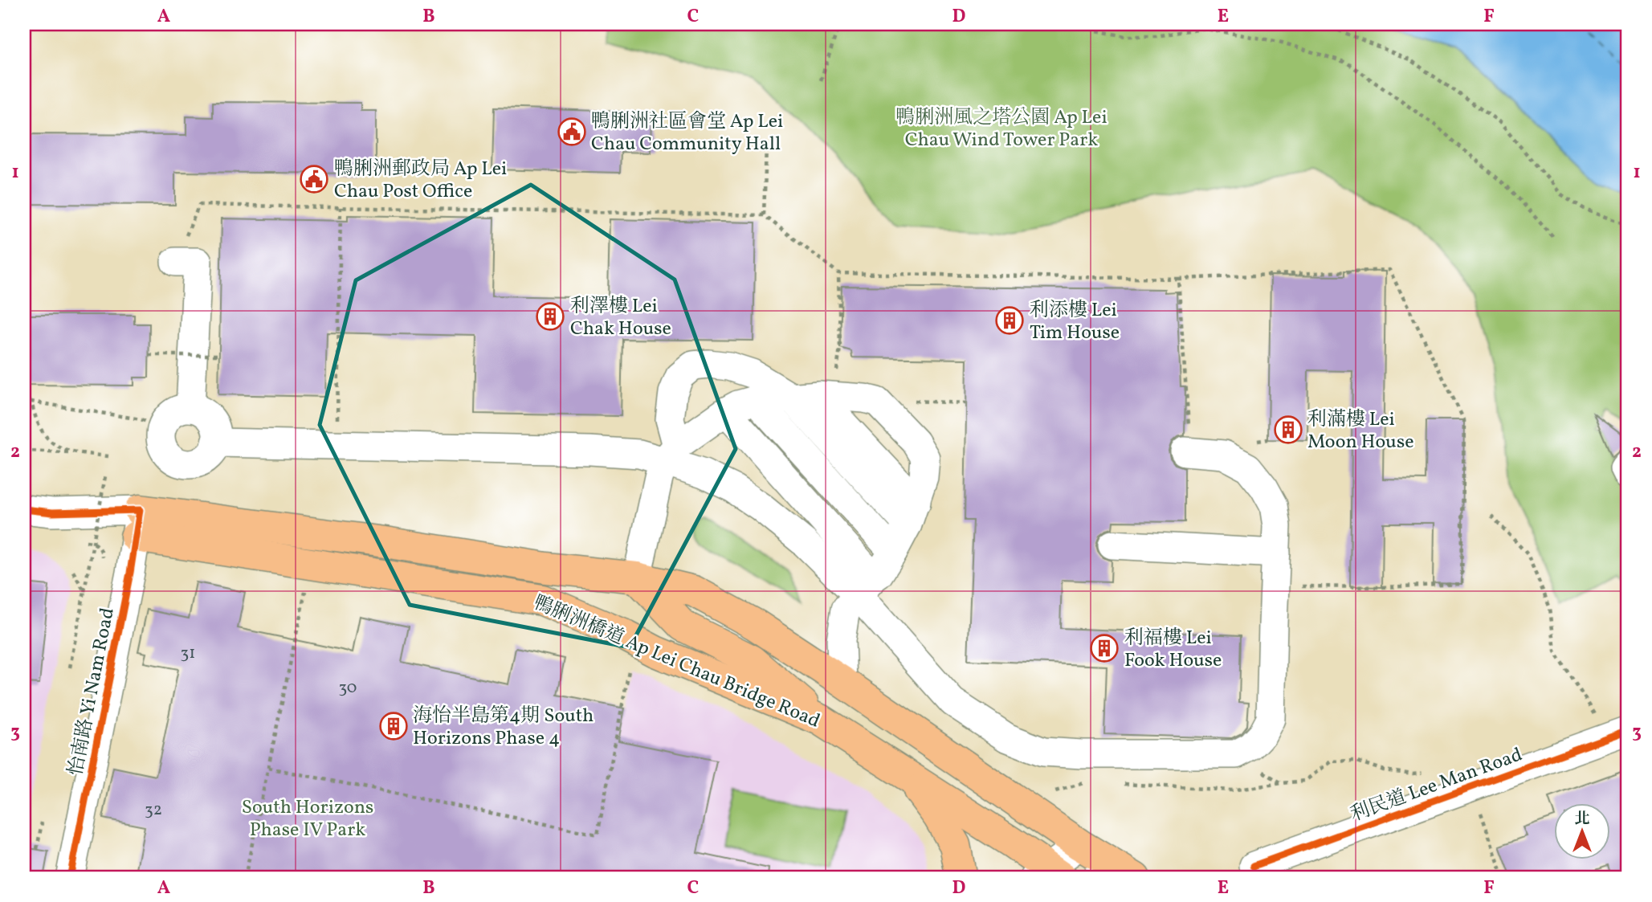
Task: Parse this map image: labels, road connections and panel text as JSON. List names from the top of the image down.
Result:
{
  "streets": {
    "main road": ["鴨脷洲橋道 Ap Lei Chau Bridge Road"],
    "street": ["怡南路 Yi Nam Road", "利民道 Lee Man Road"]
  },
  "crossings": [
    ["鴨脷洲橋道 Ap Lei Chau Bridge Road", "怡南路 Yi Nam Road"]
  ],
  "parks": ["鴨脷洲風之塔公園 Ap Lei Chau Wind Tower Park", "South Horizons Phase IV Park"],
  "places": {
    "public building": ["鴨脷洲社區會堂 Ap Lei Chau Community Hall", "鴨脷洲郵政局 Ap Lei Chau Post Office"],
    "building": [
      "利澤樓 Lei Chak House",
      "利添樓 Lei Tim House",
      "利滿樓 Lei Moon House",
      "利福樓 Lei Fook House",
      "海怡半島第4期 South Horizons Phase 4"
    ]
  },
  "house_numbers": ["31", "30", "32"],
  "north": "top",
  "grid": {
    "columns": [
      "A",
      "B",
      "C",
      "D",
      "E",
      "F"
    ],
    "rows": ["1", "2", "3"]
  }
}
